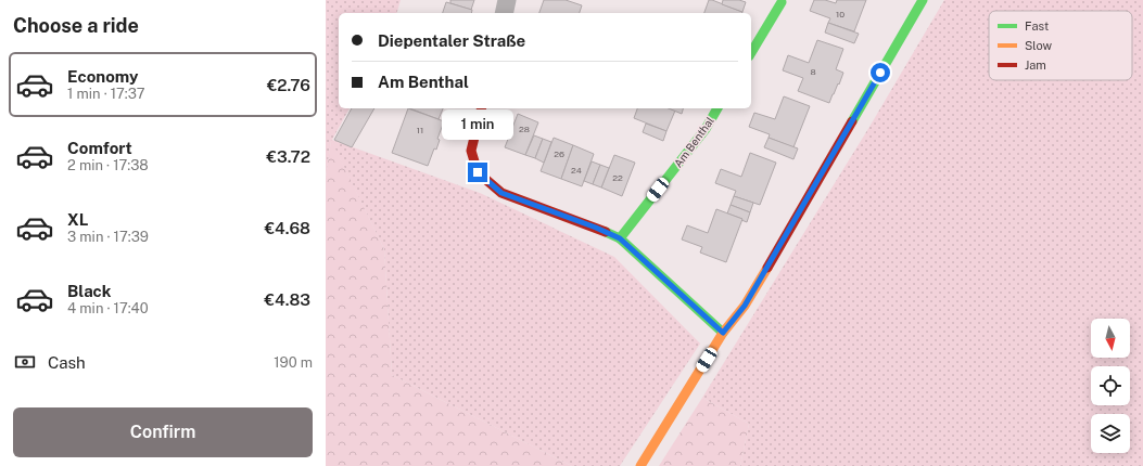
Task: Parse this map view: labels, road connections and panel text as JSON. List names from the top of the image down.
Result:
{
  "streets": {
    "street": ["Am Benthal"]
  },
  "house_numbers": [
    "10",
    "8",
    "28",
    "11",
    "26",
    "24",
    "22"
  ],
  "legend": ["Fast", "Slow", "Jam"],
  "north": "bottom",
  "page": {
    "heading": "Choose a ride",
    "banner": ["Diepentaler Straße", "Am Benthal"],
    "list": [
      {
        "name": "Economy",
        "note": "1 min · 17:37",
        "value": "€2.76"
      },
      {
        "name": "Comfort",
        "note": "2 min · 17:38",
        "value": "€3.72"
      },
      {
        "name": "XL",
        "note": "3 min · 17:39",
        "value": "€4.68"
      },
      {
        "name": "Black",
        "note": "4 min · 17:40",
        "value": "€4.83"
      }
    ],
    "bubble": "1 min",
    "pay": ["Cash", "190 m"],
    "buttons": "Confirm"
  }
}
